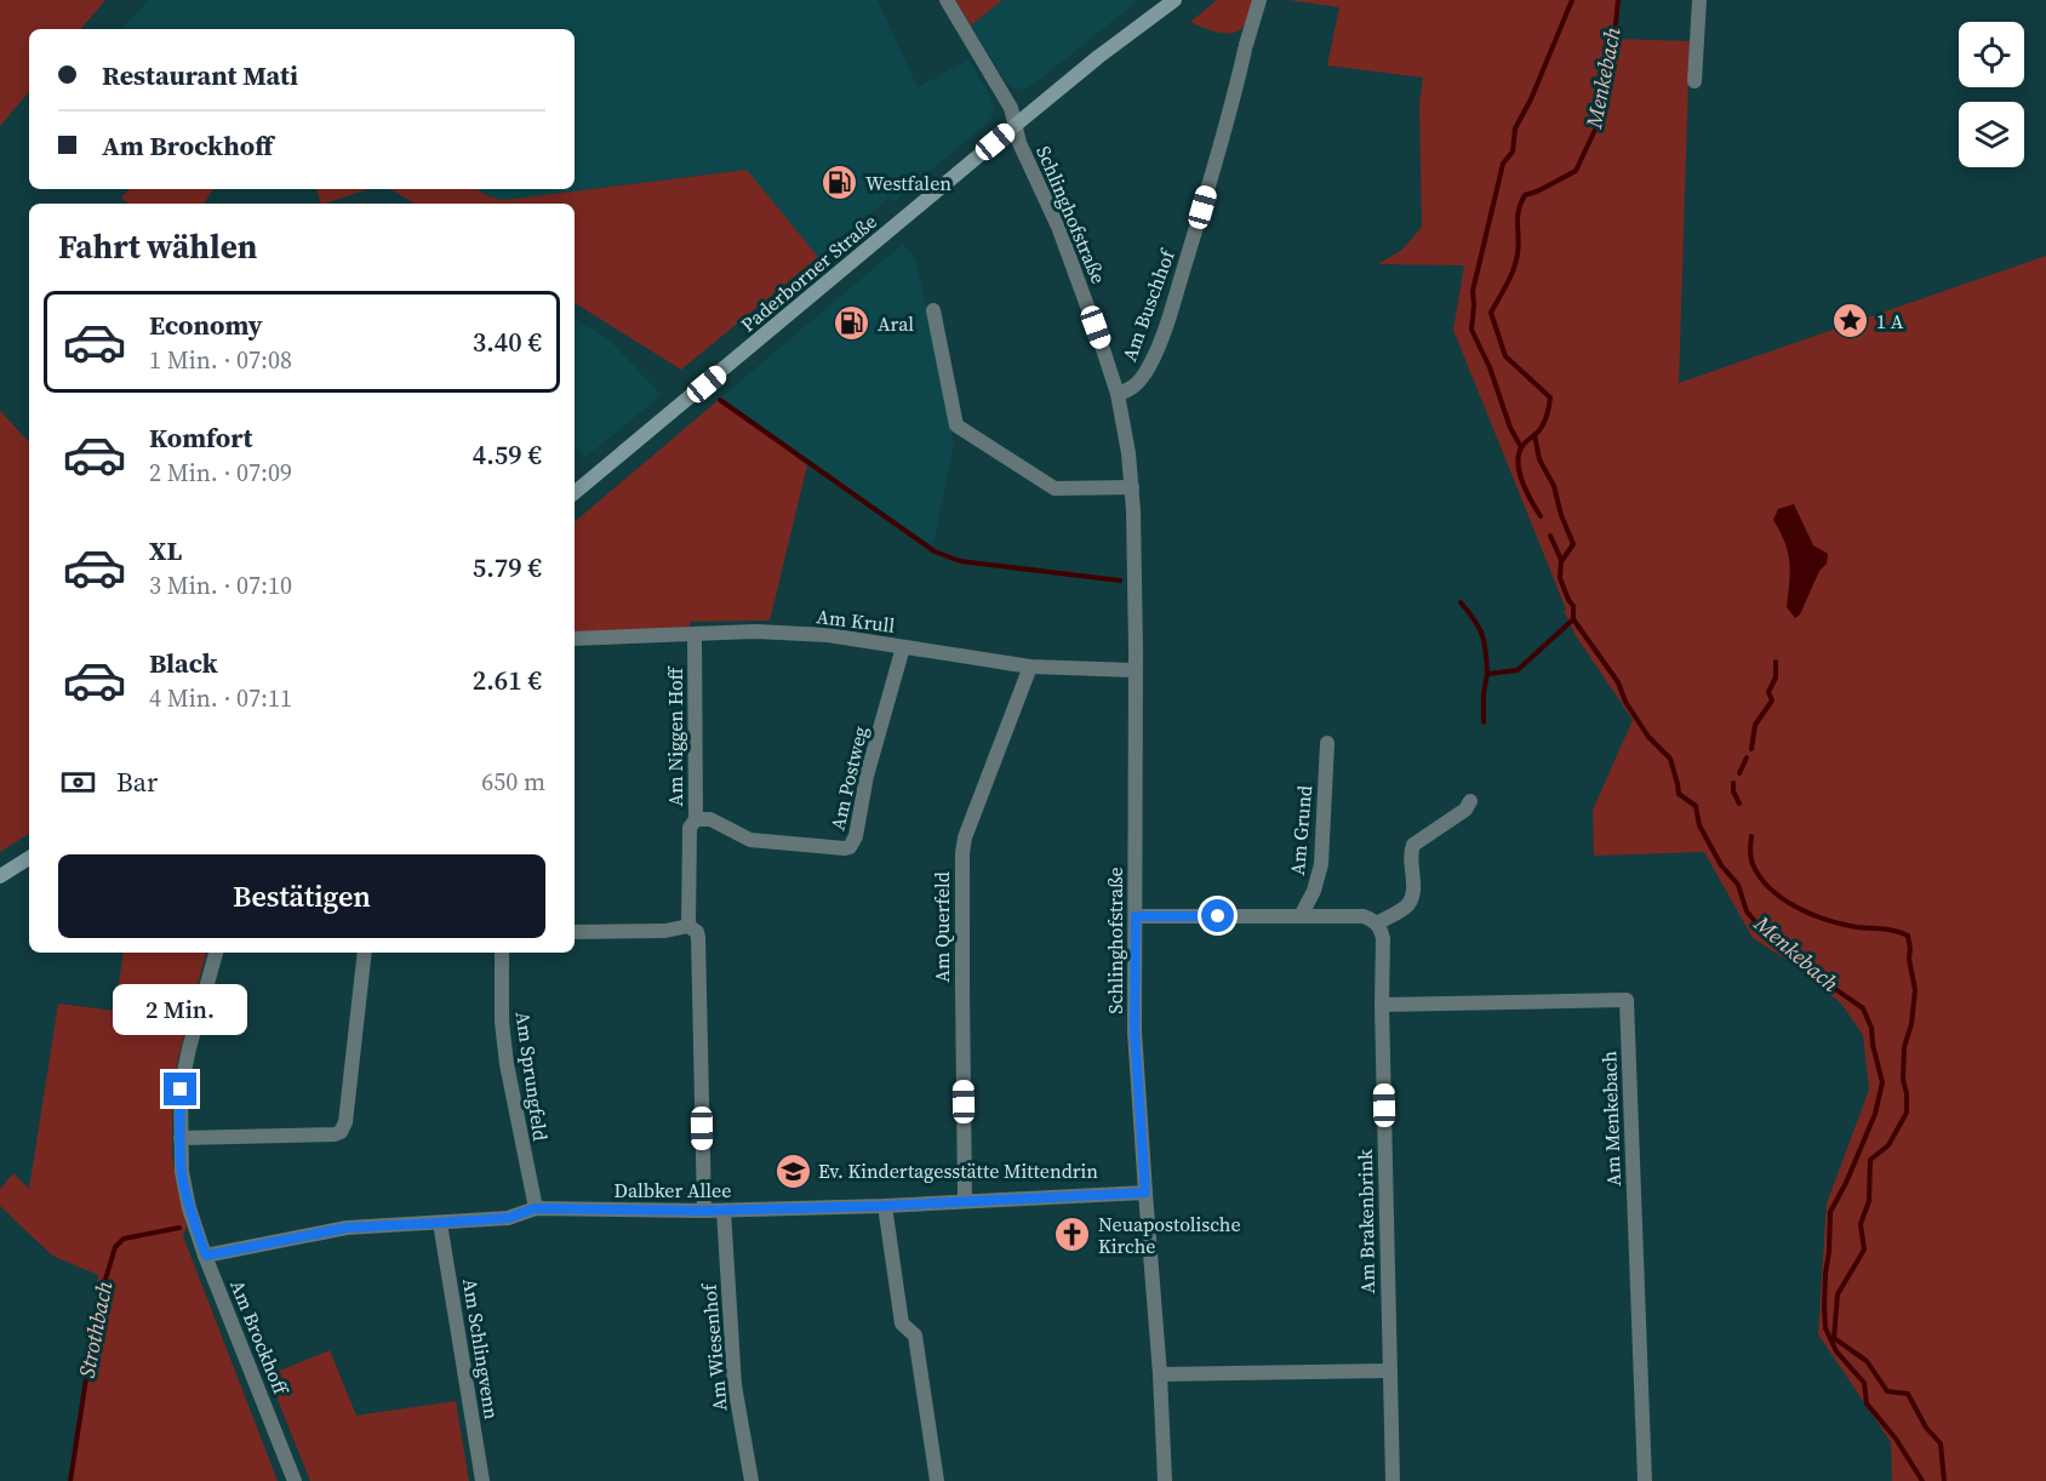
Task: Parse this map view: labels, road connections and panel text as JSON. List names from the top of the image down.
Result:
{
  "streets": {
    "main road": ["Paderborner Straße"],
    "street": [
      "Schlinghofstraße",
      "Am Buschhof",
      "Am Krull",
      "Am Niggen Hoff",
      "Am Postweg",
      "Am Grund",
      "Am Querfeld",
      "Am Sprungfeld",
      "Am Menkebach",
      "Dalbker Allee",
      "Am Brakenbrink",
      "Am Brockhoff",
      "Am Wiesenhof",
      "Am Schlingvenn"
    ]
  },
  "crossings": [
    ["Schlinghofstraße", "Paderborner Straße"],
    ["Schlinghofstraße", "Am Buschhof"],
    ["Schlinghofstraße", "Am Krull"],
    ["Schlinghofstraße", "Dalbker Allee"],
    ["Am Krull", "Am Niggen Hoff"],
    ["Am Krull", "Am Postweg"],
    ["Am Krull", "Am Querfeld"],
    ["Am Niggen Hoff", "Am Postweg"],
    ["Am Niggen Hoff", "Dalbker Allee"],
    ["Am Querfeld", "Dalbker Allee"],
    ["Am Sprungfeld", "Dalbker Allee"],
    ["Am Menkebach", "Am Brakenbrink"],
    ["Dalbker Allee", "Am Brockhoff"],
    ["Dalbker Allee", "Am Wiesenhof"],
    ["Dalbker Allee", "Am Schlingvenn"]
  ],
  "water": ["Menkebach", "Strothbach"],
  "places": {
    "fuel station": ["Westfalen", "Aral"],
    "place": ["1 A"],
    "school or university": ["Ev. Kindertagesstätte Mittendrin"],
    "church": ["Neuapostolische Kirche"]
  },
  "page": {
    "banner": ["Restaurant Mati", "Am Brockhoff"],
    "heading": "Fahrt wählen",
    "list": [
      {
        "name": "Economy",
        "note": "1 Min. · 07:08",
        "value": "3.40 €"
      },
      {
        "name": "Komfort",
        "note": "2 Min. · 07:09",
        "value": "4.59 €"
      },
      {
        "name": "XL",
        "note": "3 Min. · 07:10",
        "value": "5.79 €"
      },
      {
        "name": "Black",
        "note": "4 Min. · 07:11",
        "value": "2.61 €"
      }
    ],
    "pay": ["Bar", "650 m"],
    "buttons": "Bestätigen",
    "bubble": "2 Min."
  }
}
